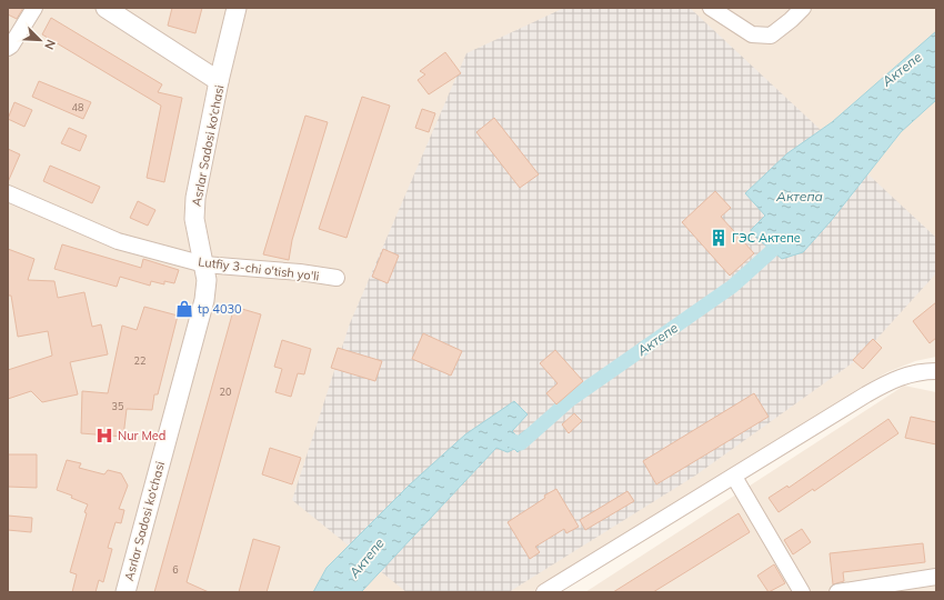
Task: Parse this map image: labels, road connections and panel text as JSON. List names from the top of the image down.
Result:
{
  "streets": {
    "street": ["Asrlar Sadosi ko‘chasi", "Lutfiy 3-chi o'tish yo'li"]
  },
  "crossings": [
    ["Asrlar Sadosi ko‘chasi", "Lutfiy 3-chi o'tish yo'li"]
  ],
  "water": ["Актепе", "Актепа"],
  "places": {
    "building": ["ГЭС Актепe"],
    "shop": ["tp 4030"],
    "hospital": ["Nur Med"]
  },
  "house_numbers": [
    "48",
    "22",
    "20",
    "35",
    "6"
  ],
  "north": "bottom right"
}
